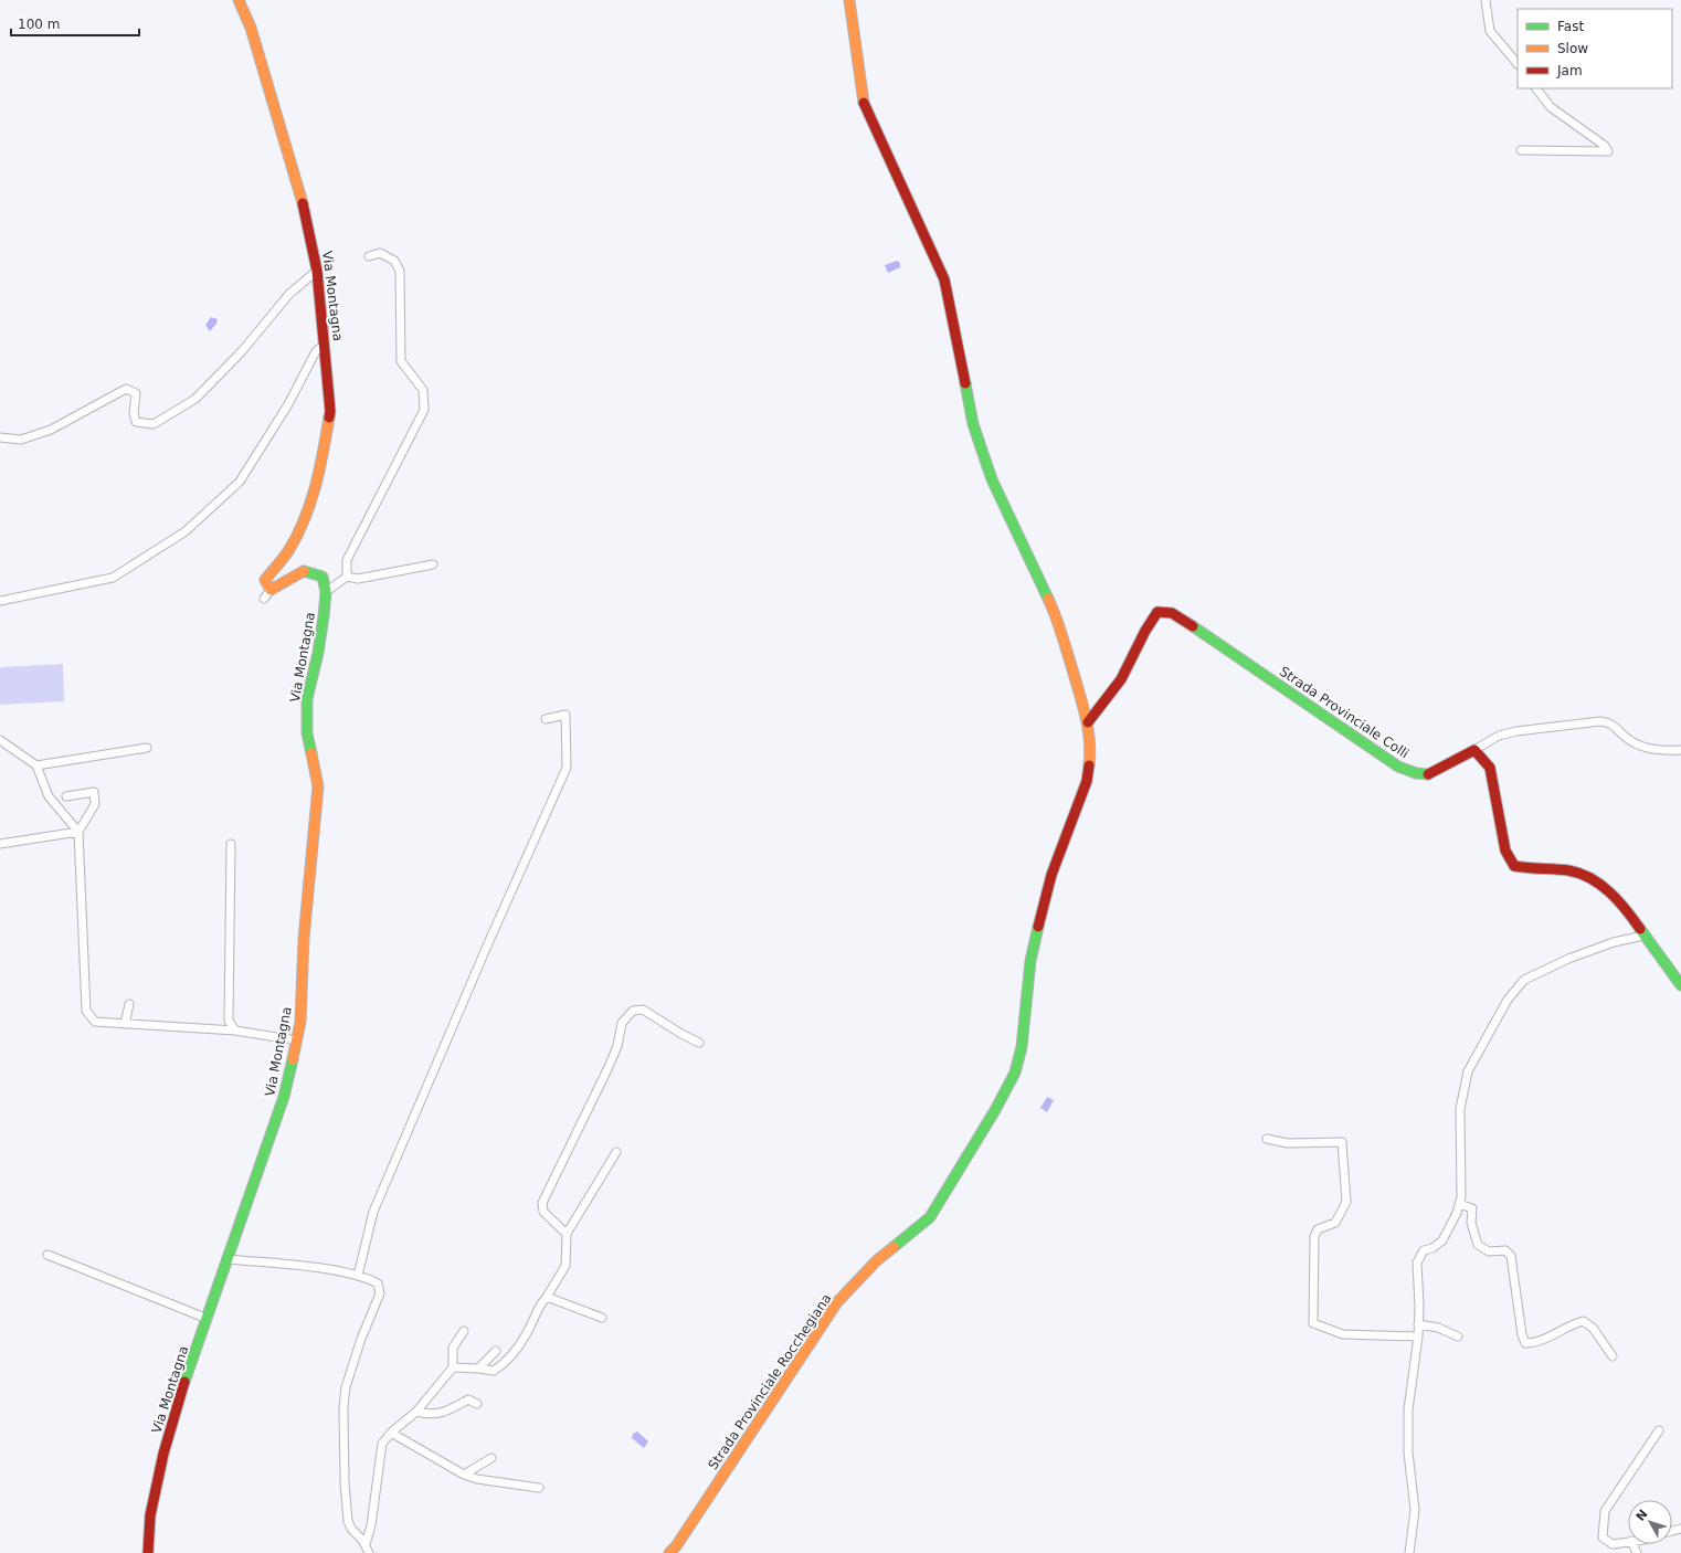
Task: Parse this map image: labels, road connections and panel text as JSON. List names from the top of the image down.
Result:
{
  "streets": {
    "street": ["Via Montagna", "Strada Provinciale Colli", "Strada Provinciale Rocchegiana"]
  },
  "crossings": [
    ["Strada Provinciale Colli", "Strada Provinciale Rocchegiana"]
  ],
  "legend": ["Fast", "Slow", "Jam"],
  "scale_bar": "100 m",
  "north": "top left"
}
